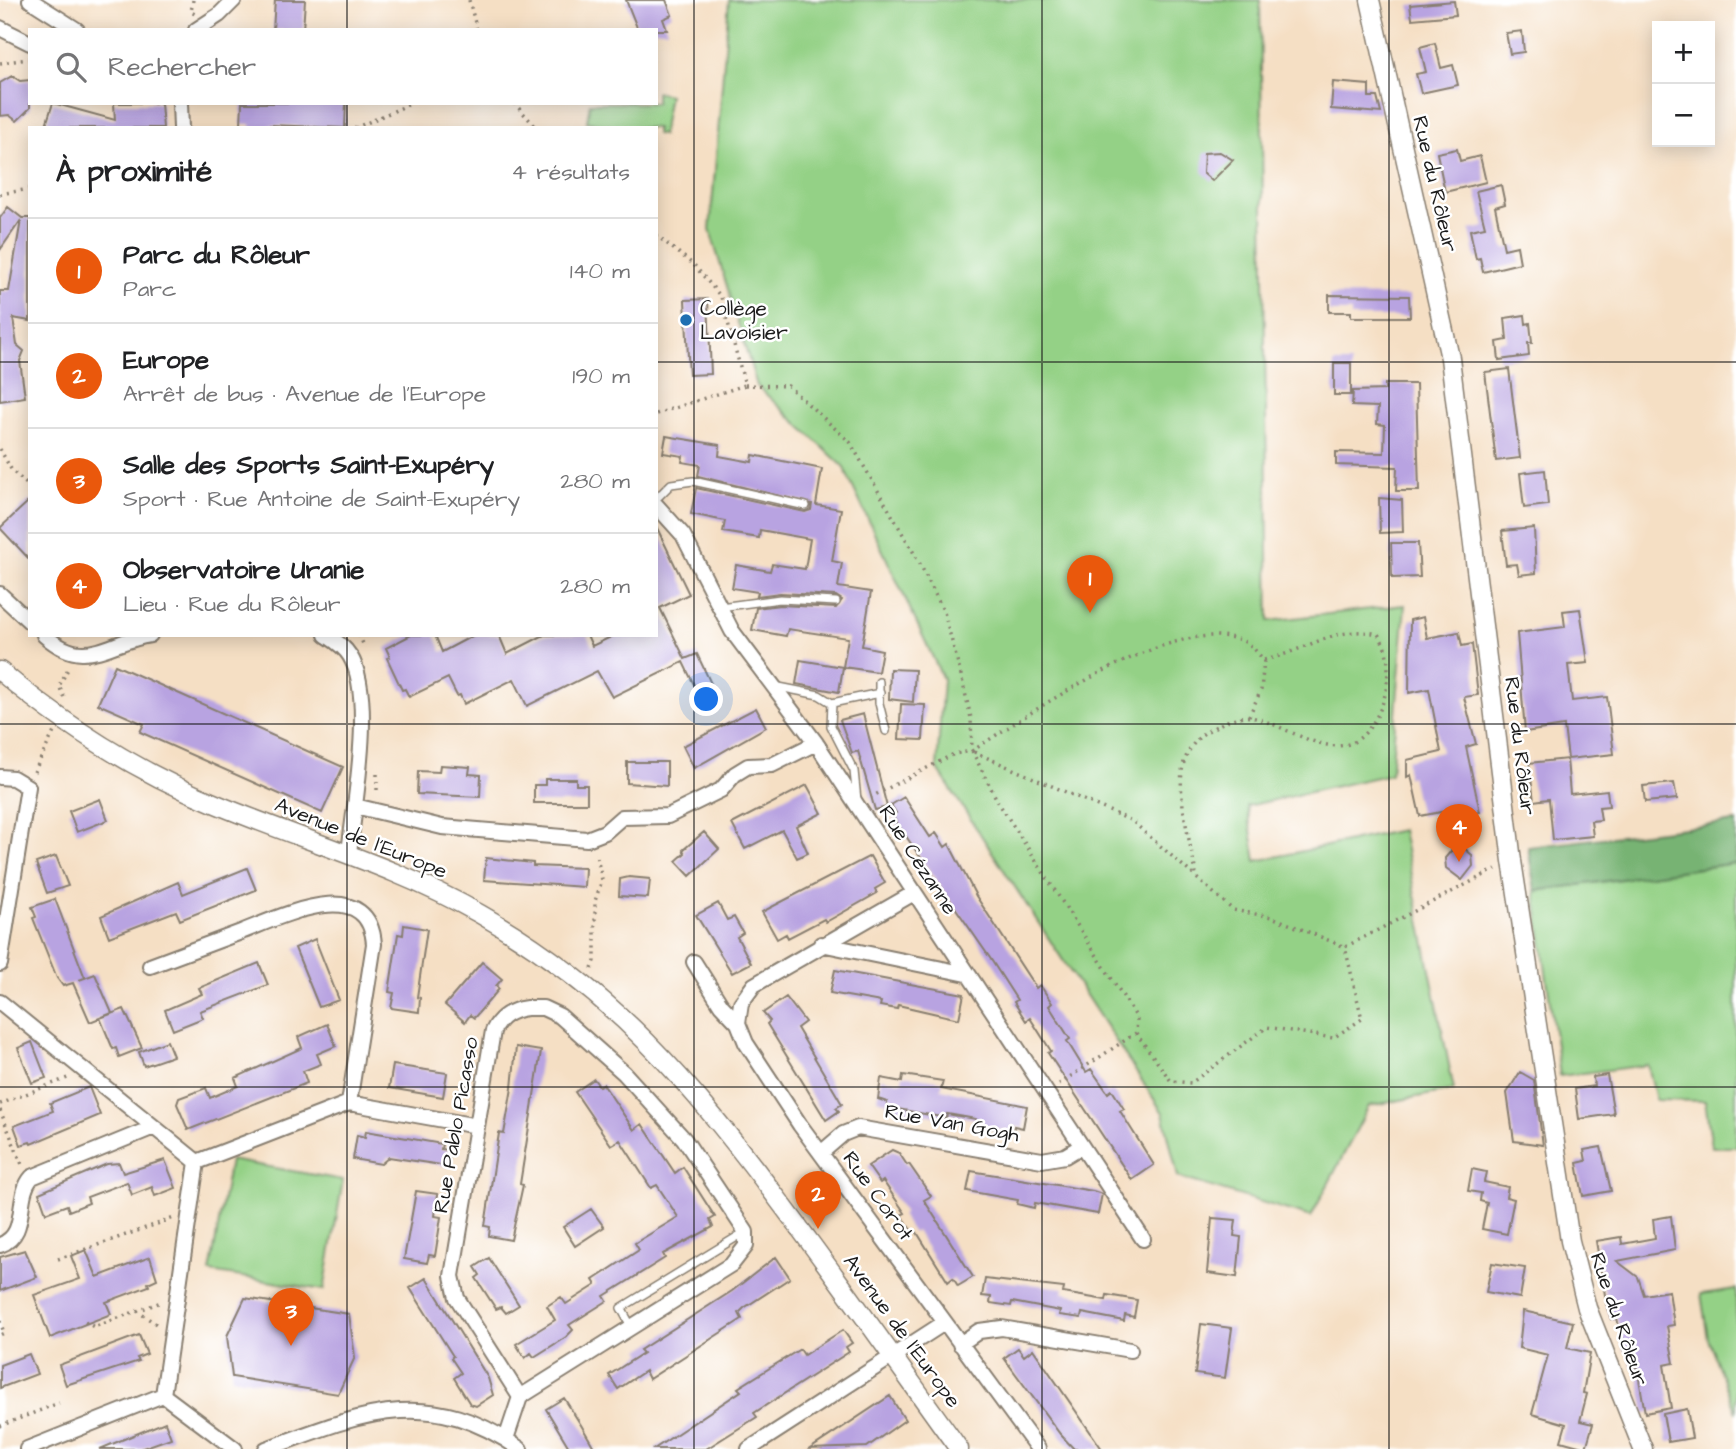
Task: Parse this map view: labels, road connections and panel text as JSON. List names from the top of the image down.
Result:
{
  "streets": {
    "street": [
      "Rue du Rôleur",
      "Avenue de l'Europe",
      "Rue Cézanne",
      "Rue Van Gogh",
      "Rue Pablo Picasso",
      "Rue Corot"
    ]
  },
  "crossings": [
    ["Rue Cézanne", "Rue Van Gogh"],
    ["Rue Van Gogh", "Rue Corot"]
  ],
  "places": ["Collège Lavoisier"],
  "page": {
    "map_buttons": ["+", "−"],
    "search": "Rechercher",
    "heading": ["À proximité", "4 résultats"],
    "list": [
      {
        "mark": "1",
        "name": "Parc du Rôleur",
        "note": "Parc",
        "value": "140 m"
      },
      {
        "mark": "2",
        "name": "Europe",
        "note": "Arrêt de bus · Avenue de l'Europe",
        "value": "190 m"
      },
      {
        "mark": "3",
        "name": "Salle des Sports Saint-Exupéry",
        "note": "Sport · Rue Antoine de Saint-Exupéry",
        "value": "280 m"
      },
      {
        "mark": "4",
        "name": "Observatoire Uranie",
        "note": "Lieu · Rue du Rôleur",
        "value": "280 m"
      }
    ],
    "pins": [
      "1",
      "4",
      "2",
      "3"
    ]
  }
}
